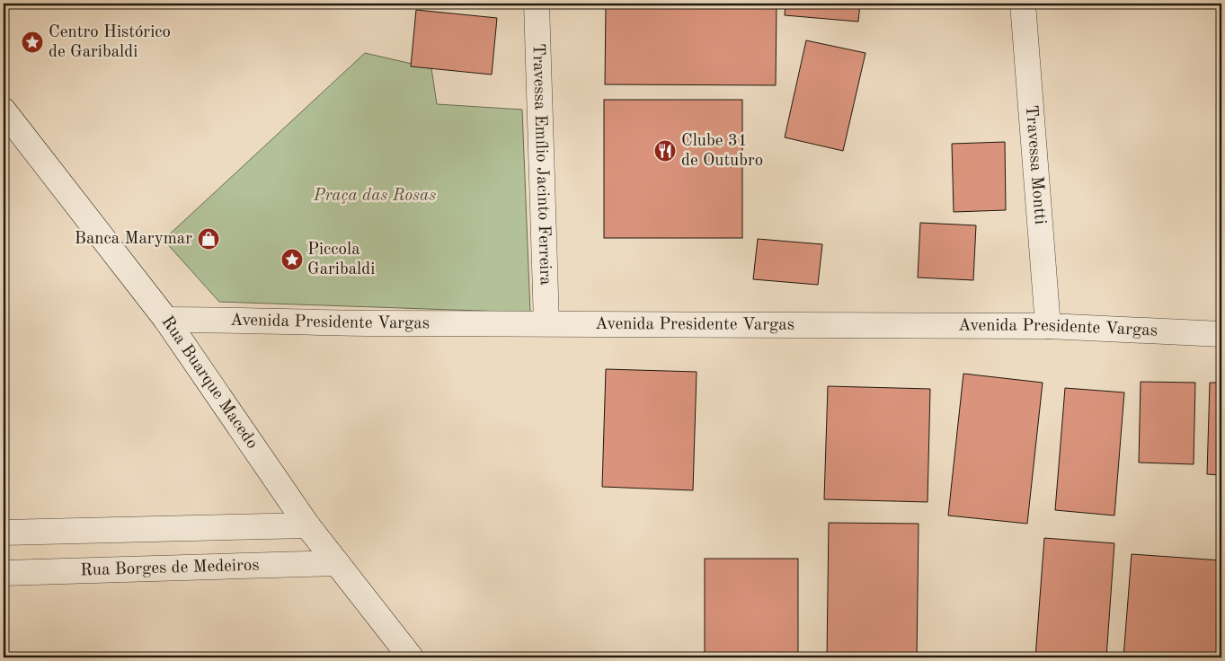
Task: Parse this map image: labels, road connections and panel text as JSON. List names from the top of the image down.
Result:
{
  "streets": {
    "street": [
      "Travessa Emílio Jacinto Ferreira",
      "Travessa Montti",
      "Avenida Presidente Vargas",
      "Rua Buarque Macedo",
      "Rua Borges de Medeiros"
    ]
  },
  "crossings": [
    ["Travessa Emílio Jacinto Ferreira", "Avenida Presidente Vargas"],
    ["Travessa Montti", "Avenida Presidente Vargas"],
    ["Avenida Presidente Vargas", "Rua Buarque Macedo"],
    ["Rua Buarque Macedo", "Rua Borges de Medeiros"]
  ],
  "parks": ["Praça das Rosas"],
  "places": {
    "place": ["Centro Histórico de Garibaldi", "Piccola Garibaldi"],
    "restaurant": ["Clube 31 de Outubro"],
    "shop": ["Banca Marymar"]
  }
}
